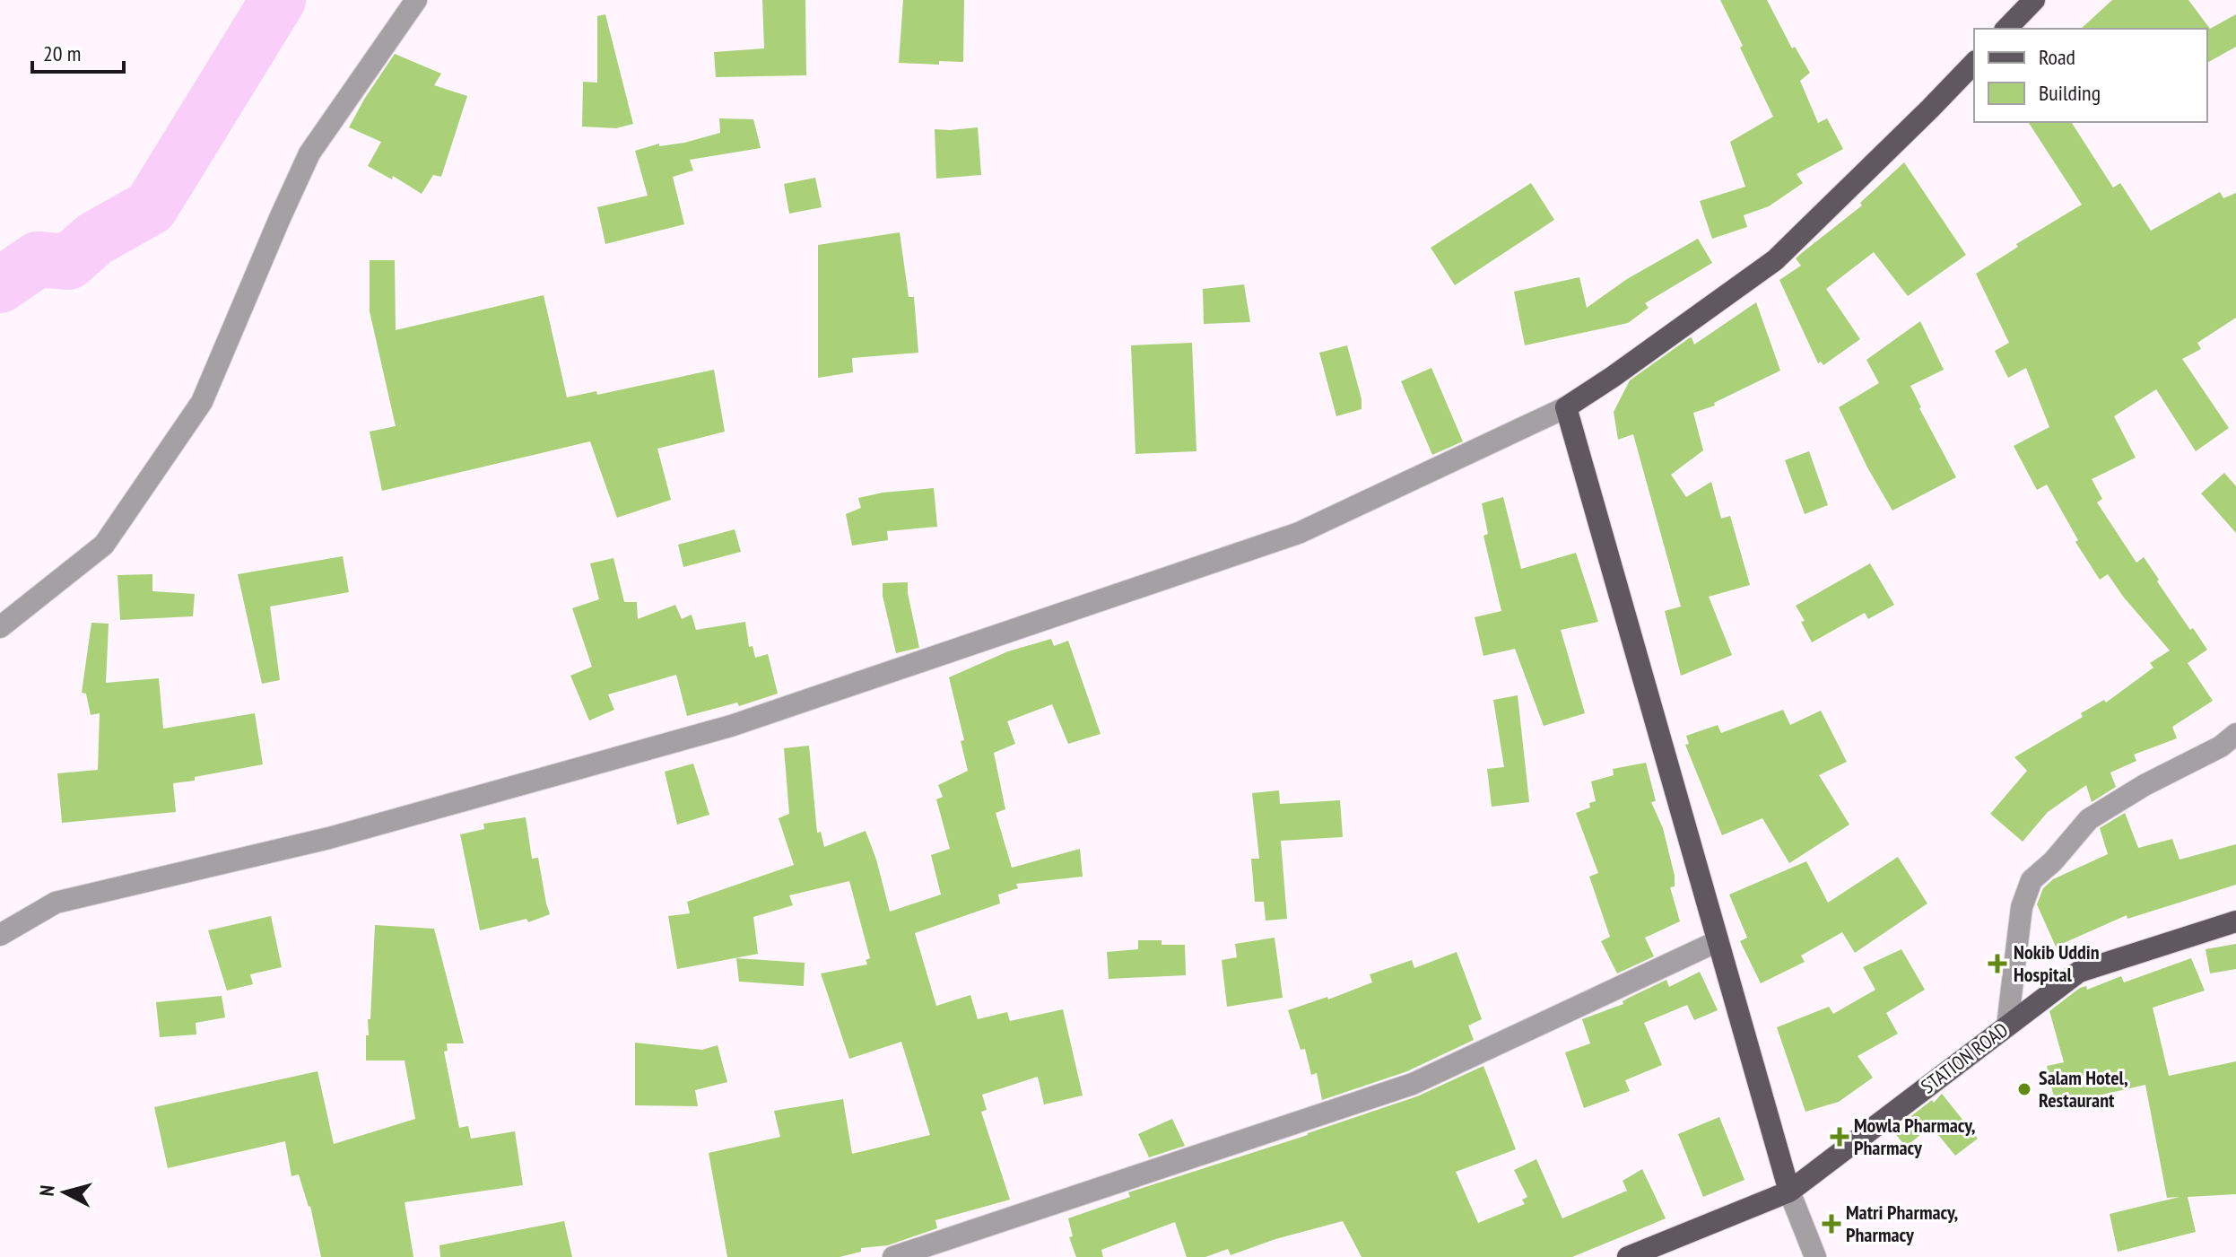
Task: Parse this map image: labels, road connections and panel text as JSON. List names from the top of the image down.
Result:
{
  "streets": {
    "main road": ["STATION ROAD"]
  },
  "places": {
    "health": ["Nokib Uddin Hospital", "Mowla Pharmacy, Pharmacy", "Matri Pharmacy, Pharmacy"],
    "other": ["Salam Hotel, Restaurant"]
  },
  "legend": ["Road", "Building"],
  "scale_bar": "20 m",
  "north": "left"
}
